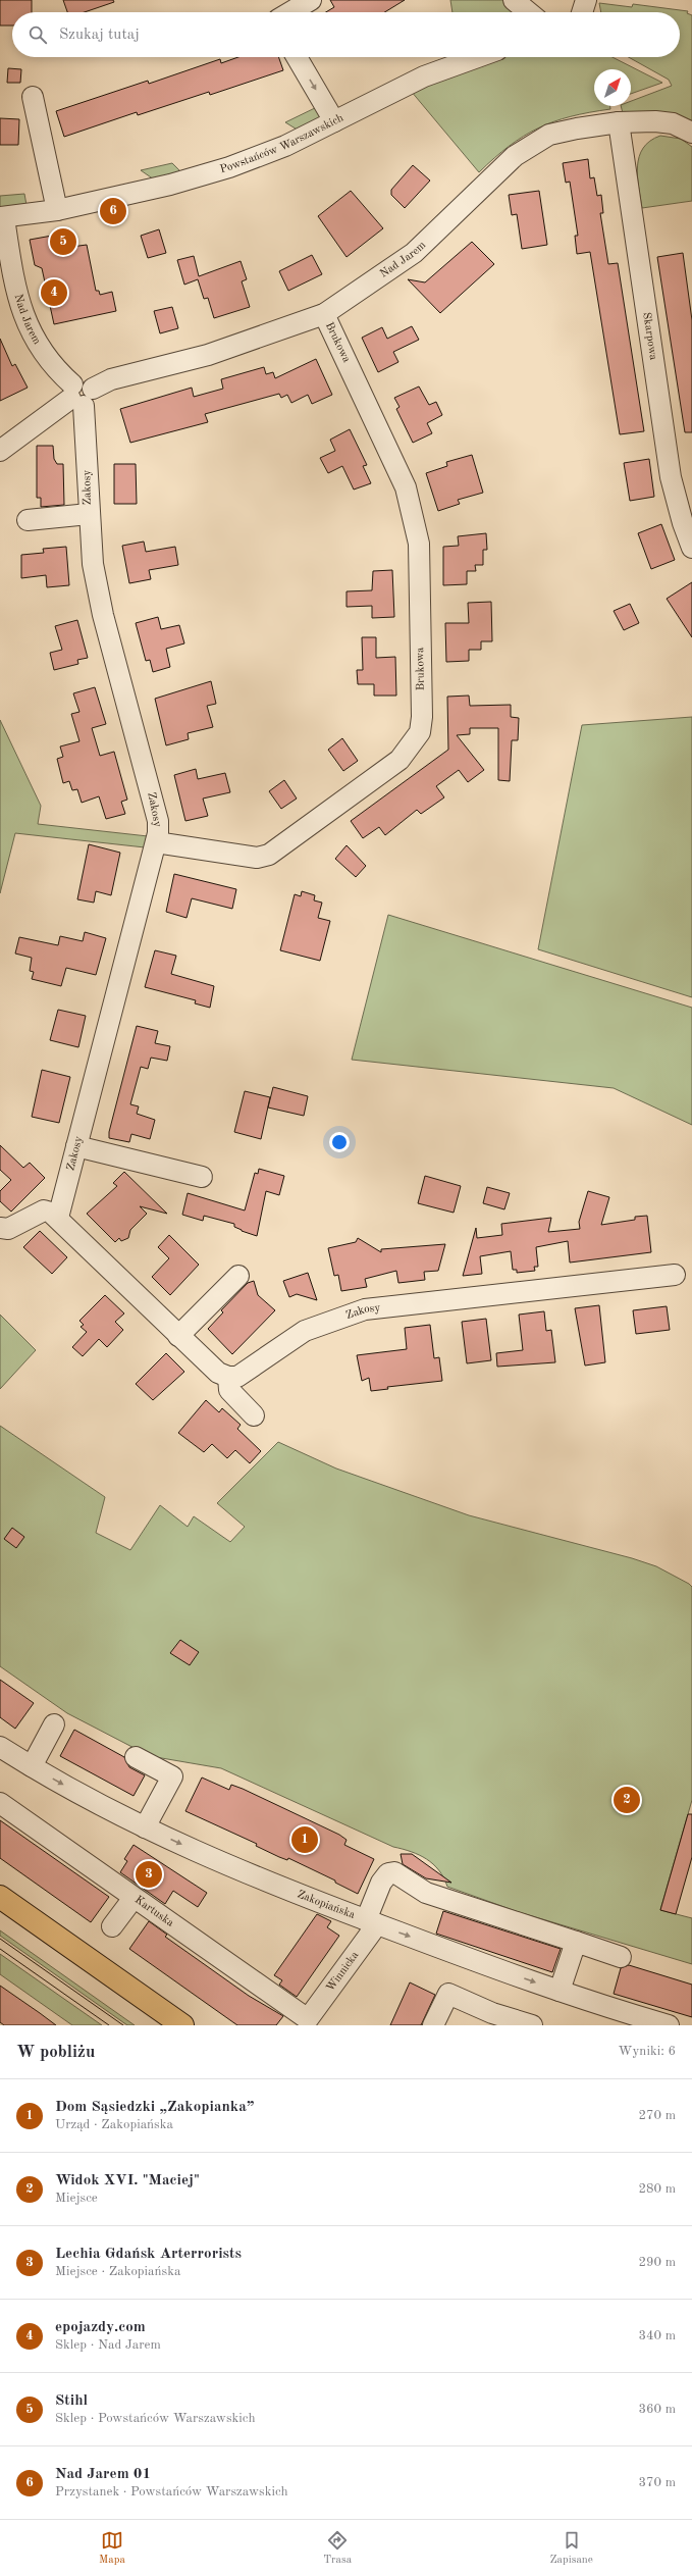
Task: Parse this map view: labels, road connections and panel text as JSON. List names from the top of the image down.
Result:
{
  "streets": {
    "street": [
      "Powstańców Warszawskich",
      "Nad Jarem",
      "Skarpowa",
      "Brukowa",
      "Zakosy",
      "Zakopiańska",
      "Kartuska",
      "Winnicka"
    ]
  },
  "crossings": [
    ["Powstańców Warszawskich", "Nad Jarem"],
    ["Nad Jarem", "Skarpowa"],
    ["Nad Jarem", "Brukowa"],
    ["Nad Jarem", "Zakosy"],
    ["Brukowa", "Zakosy"],
    ["Zakopiańska", "Winnicka"],
    ["Kartuska", "Winnicka"]
  ],
  "one_way": ["Zakopiańska"],
  "north": "top right",
  "page": {
    "search": "Szukaj tutaj",
    "pins": [
      "6",
      "5",
      "4",
      "2",
      "1",
      "3"
    ],
    "heading": ["W pobliżu", "Wyniki: 6"],
    "list": [
      {
        "mark": "1",
        "name": "Dom Sąsiedzki „Zakopianka”",
        "note": "Urząd · Zakopiańska",
        "value": "270 m"
      },
      {
        "mark": "2",
        "name": "Widok XVI. \"Maciej\"",
        "note": "Miejsce",
        "value": "280 m"
      },
      {
        "mark": "3",
        "name": "Lechia Gdańsk Arterrorists",
        "note": "Miejsce · Zakopiańska",
        "value": "290 m"
      },
      {
        "mark": "4",
        "name": "epojazdy.com",
        "note": "Sklep · Nad Jarem",
        "value": "340 m"
      },
      {
        "mark": "5",
        "name": "Stihl",
        "note": "Sklep · Powstańców Warszawskich",
        "value": "360 m"
      },
      {
        "mark": "6",
        "name": "Nad Jarem 01",
        "note": "Przystanek · Powstańców Warszawskich",
        "value": "370 m"
      }
    ],
    "nav": ["Mapa", "Trasa", "Zapisane"]
  }
}
